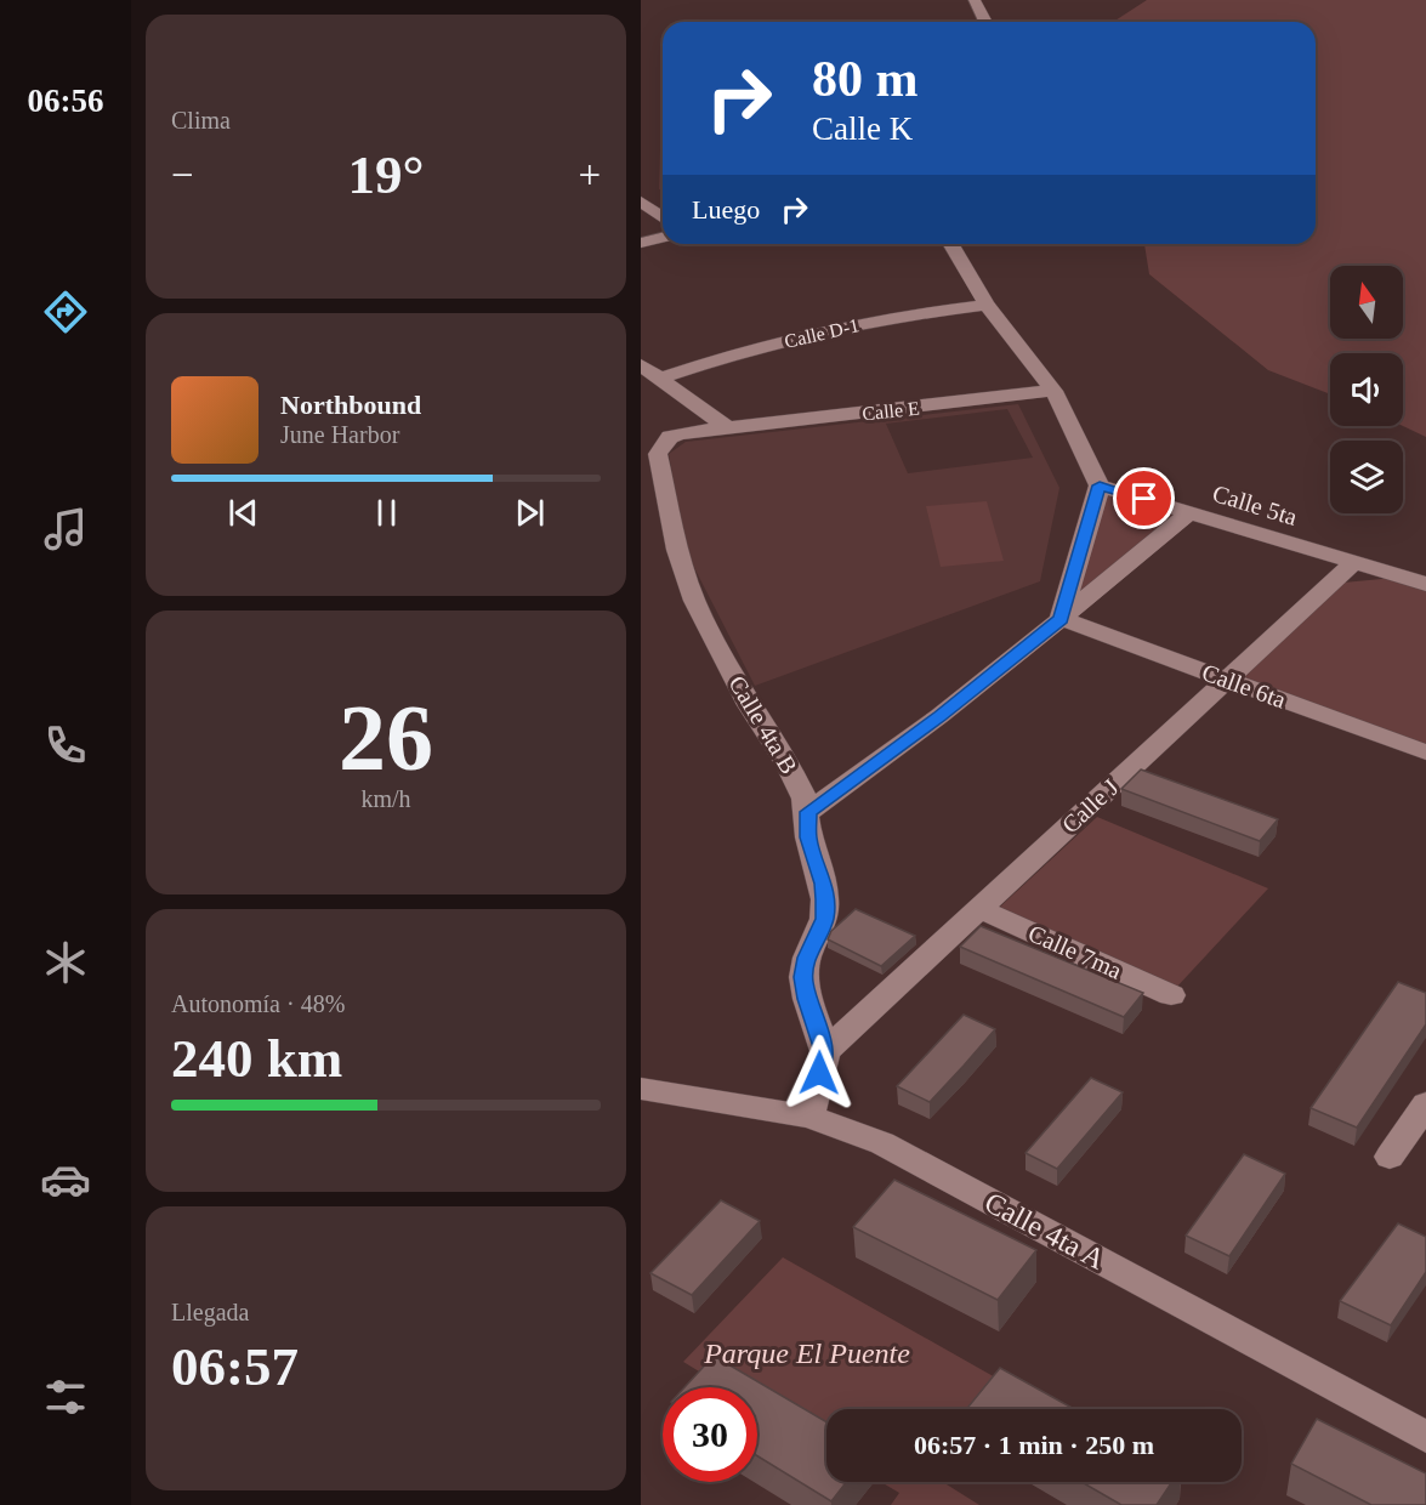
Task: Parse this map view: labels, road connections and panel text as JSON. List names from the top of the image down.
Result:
{
  "streets": {
    "street": [
      "Calle D-1",
      "Calle E",
      "Calle 5ta",
      "Calle 6ta",
      "Calle 4ta B",
      "Calle J",
      "Calle 7ma",
      "Calle 4ta A"
    ]
  },
  "crossings": [
    ["Calle E", "Calle 4ta B"],
    ["Calle 5ta", "Calle J"],
    ["Calle 6ta", "Calle J"],
    ["Calle 4ta B", "Calle J"],
    ["Calle J", "Calle 7ma"]
  ],
  "parks": ["Parque El Puente"],
  "north": "top",
  "page": {
    "tabs": "06:56",
    "tile": [
      "Clima",
      ["26", "km/h"],
      ["Autonomía · 48%", "240 km"],
      ["Llegada", "06:57"]
    ],
    "turn": ["80 m", "Calle K"],
    "heat": ["−", "19°", "+"],
    "then": "Luego",
    "song": ["Northbound", "June Harbor"],
    "limit": "30",
    "trip": "06:57 · 1 min · 250 m"
  }
}
